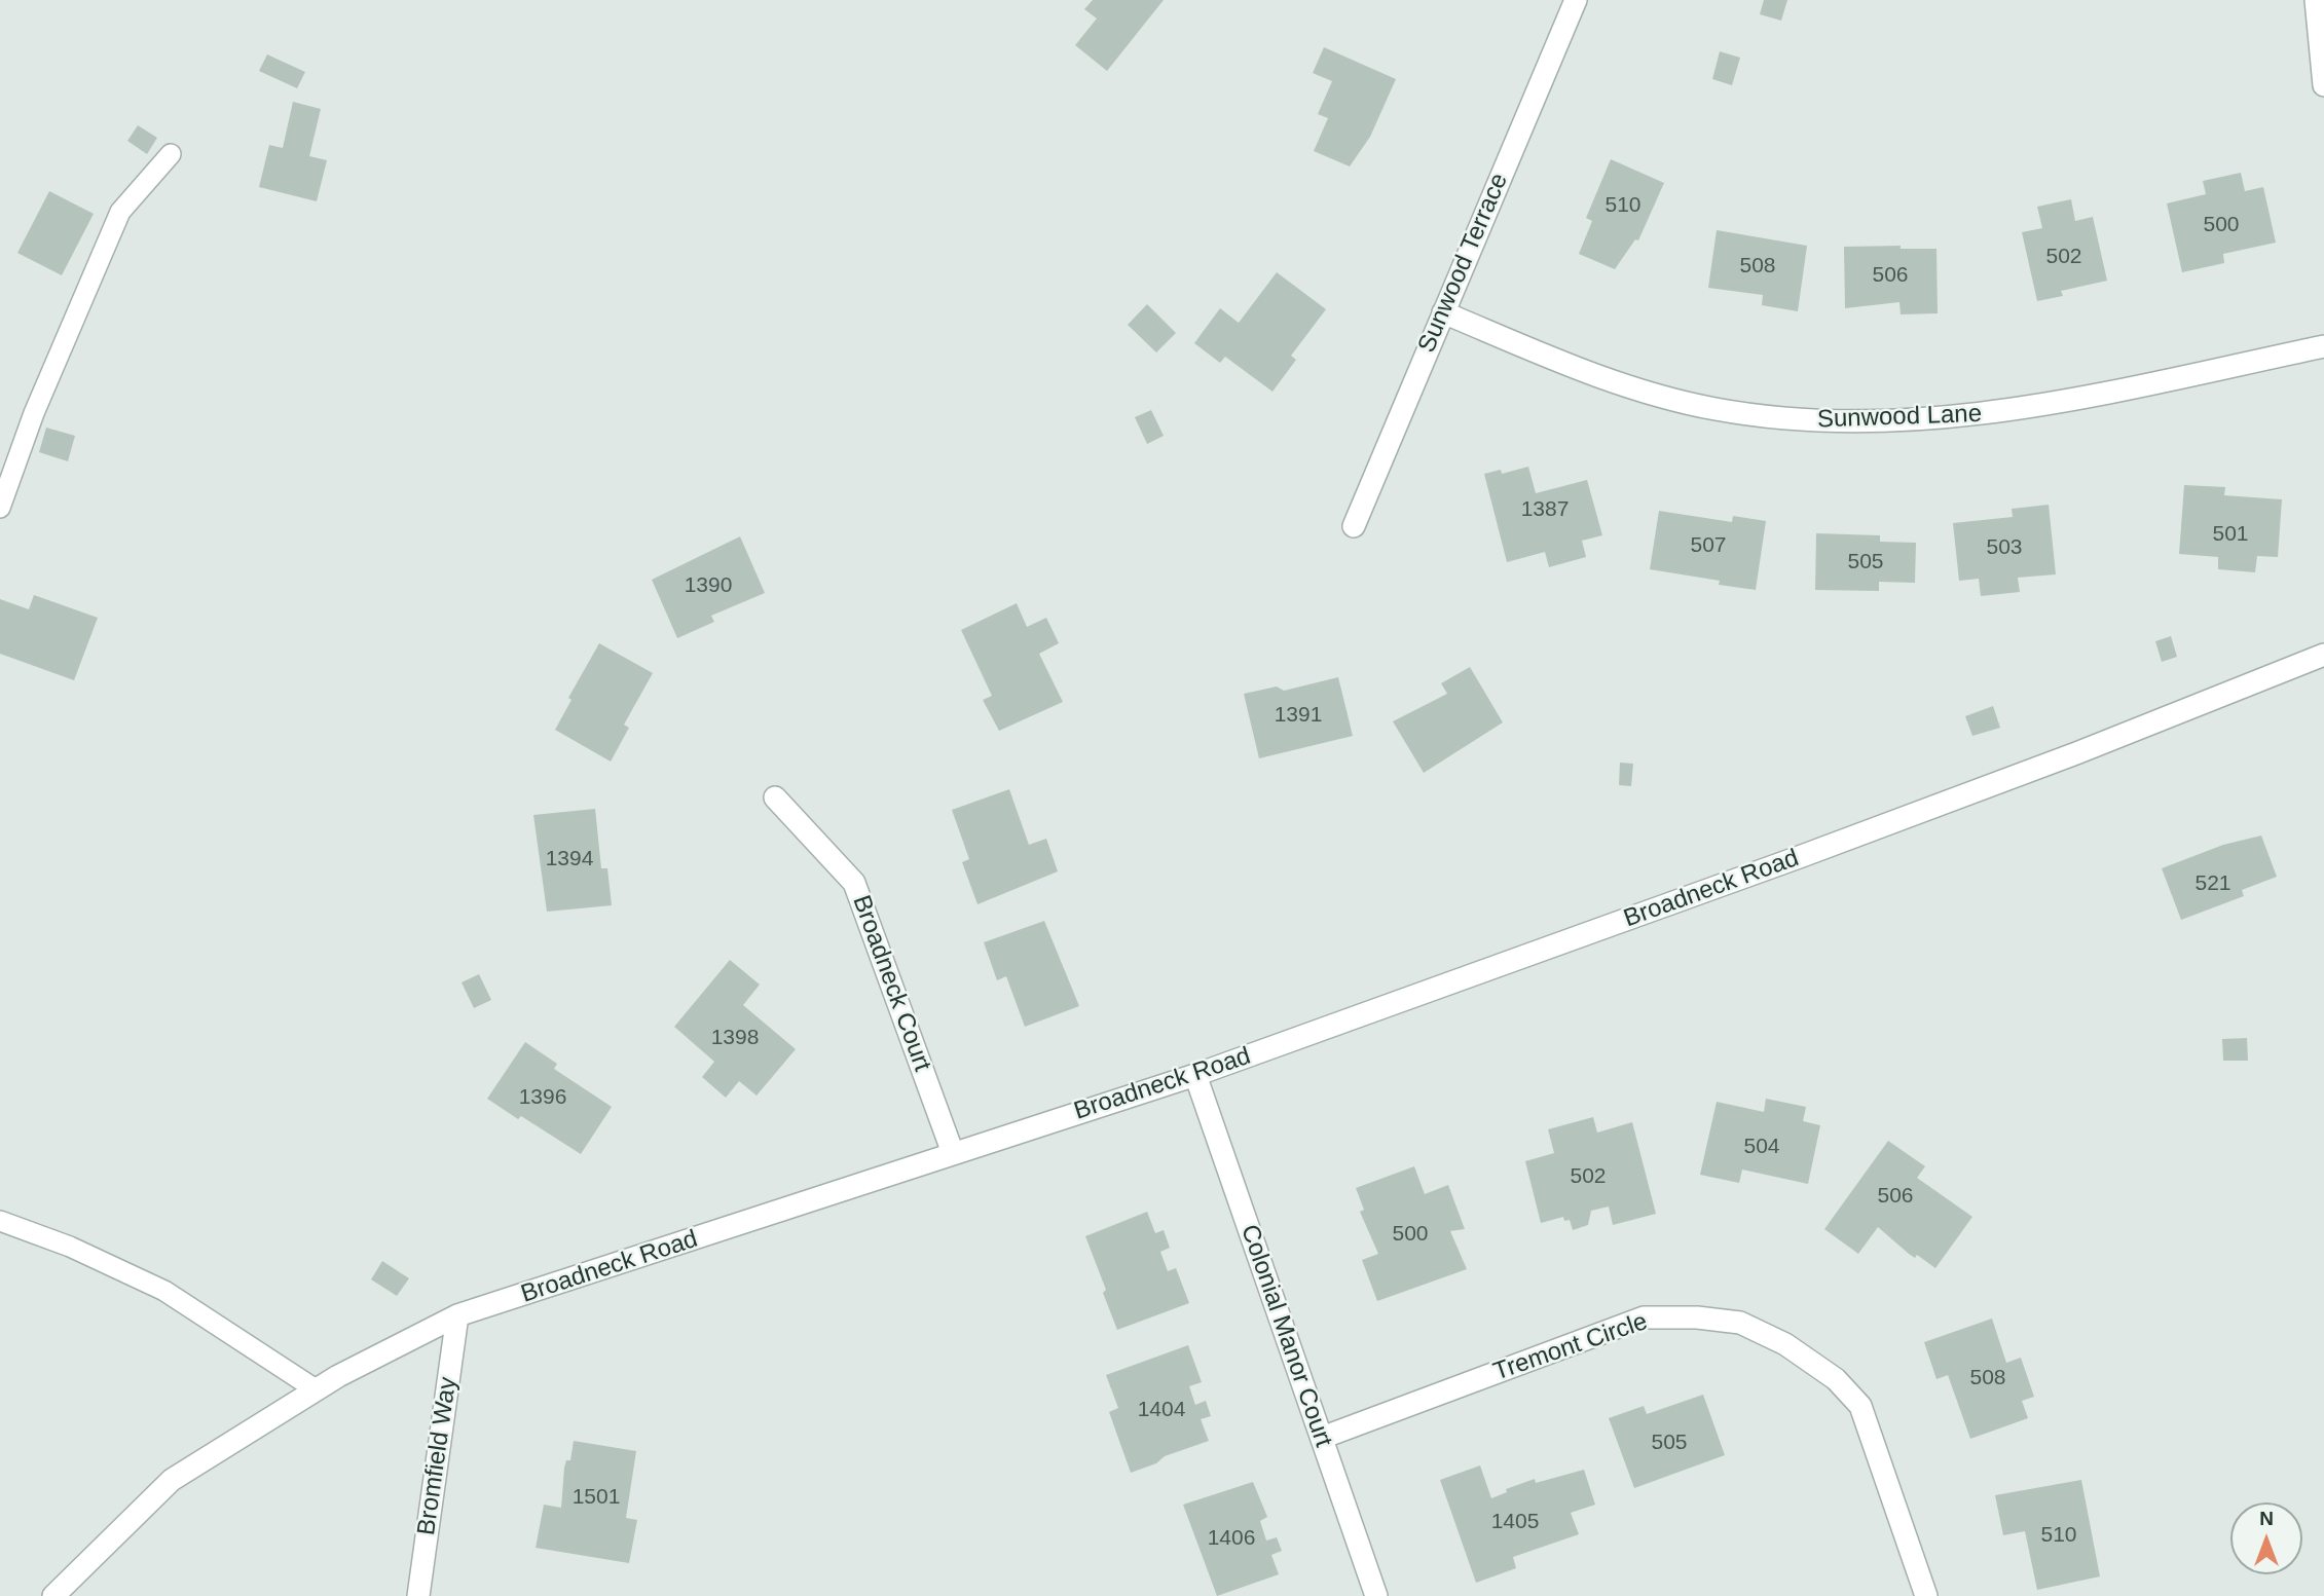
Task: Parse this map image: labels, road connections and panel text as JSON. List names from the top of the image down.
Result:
{
  "streets": {
    "street": [
      "Sunwood Terrace",
      "Sunwood Lane",
      "Broadneck Road",
      "Broadneck Court",
      "Colonial Manor Court",
      "Tremont Circle",
      "Bromfield Way"
    ]
  },
  "crossings": [
    ["Sunwood Terrace", "Sunwood Lane"],
    ["Broadneck Road", "Broadneck Court"],
    ["Broadneck Road", "Colonial Manor Court"],
    ["Broadneck Road", "Bromfield Way"],
    ["Colonial Manor Court", "Tremont Circle"]
  ],
  "house_numbers": [
    "510",
    "500",
    "502",
    "508",
    "506",
    "1387",
    "501",
    "507",
    "503",
    "505",
    "1390",
    "1391",
    "1394",
    "521",
    "1398",
    "1396",
    "504",
    "502",
    "506",
    "500",
    "508",
    "1404",
    "505",
    "1501",
    "1405",
    "510",
    "1406"
  ],
  "north": "top"
}
